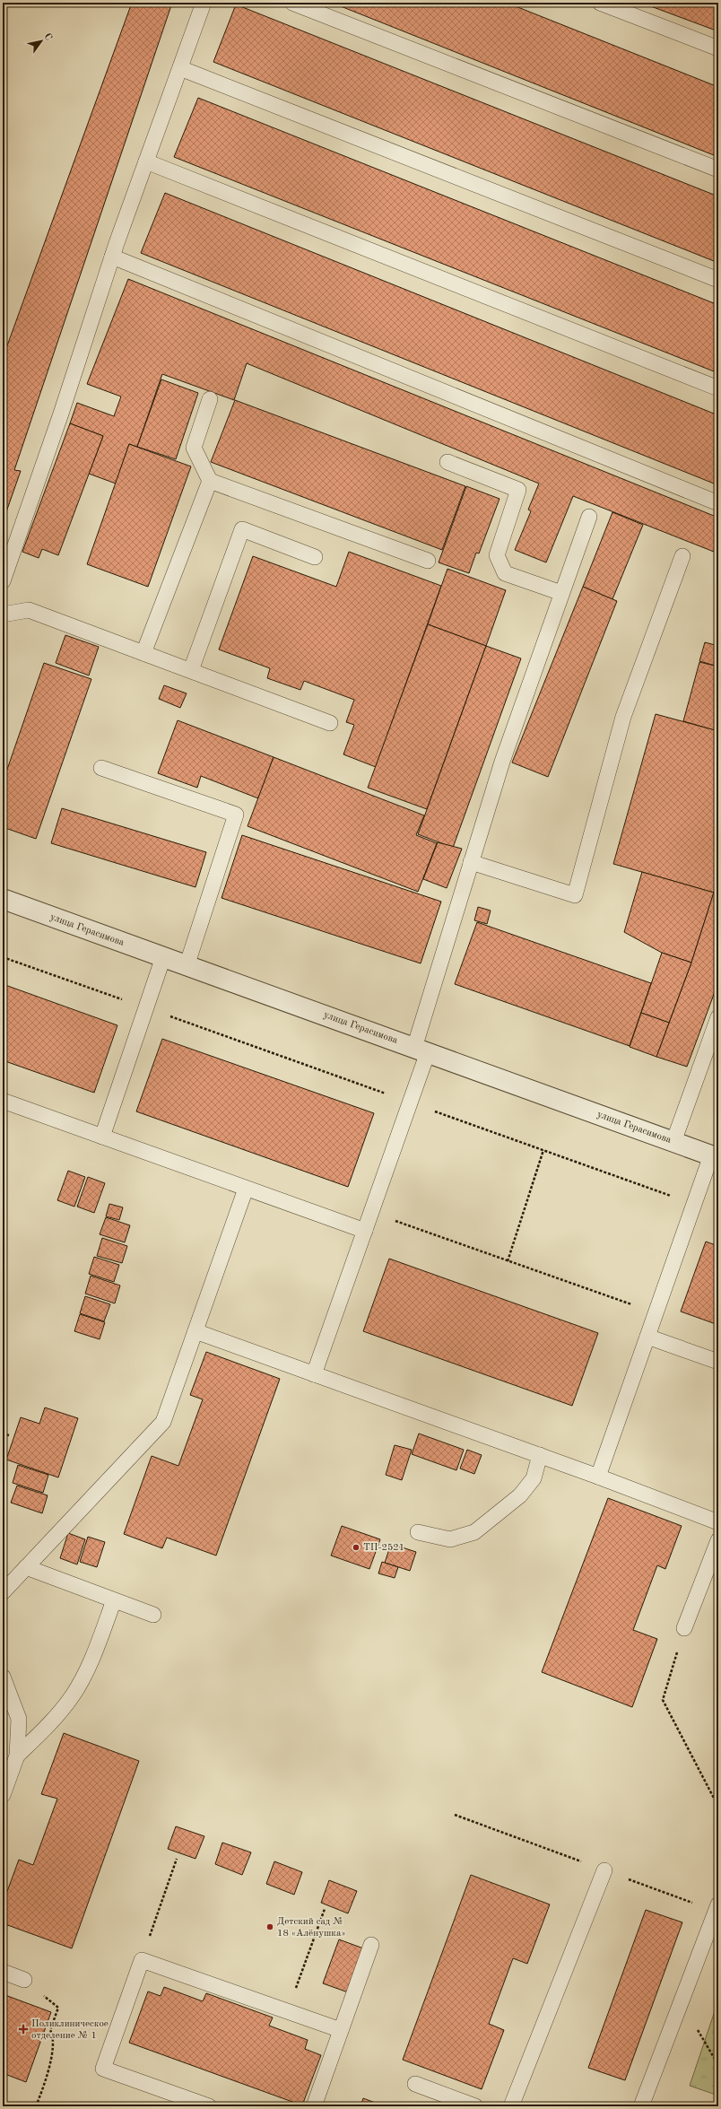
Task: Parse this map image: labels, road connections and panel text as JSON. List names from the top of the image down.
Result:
{
  "streets": {
    "street": ["улица Герасимова"]
  },
  "places": {
    "other": ["ТП-2521", "Детский сад № 18 «Алёнушка»"],
    "health": ["Поликлиническое отделение № 1"]
  },
  "north": "top right"
}
